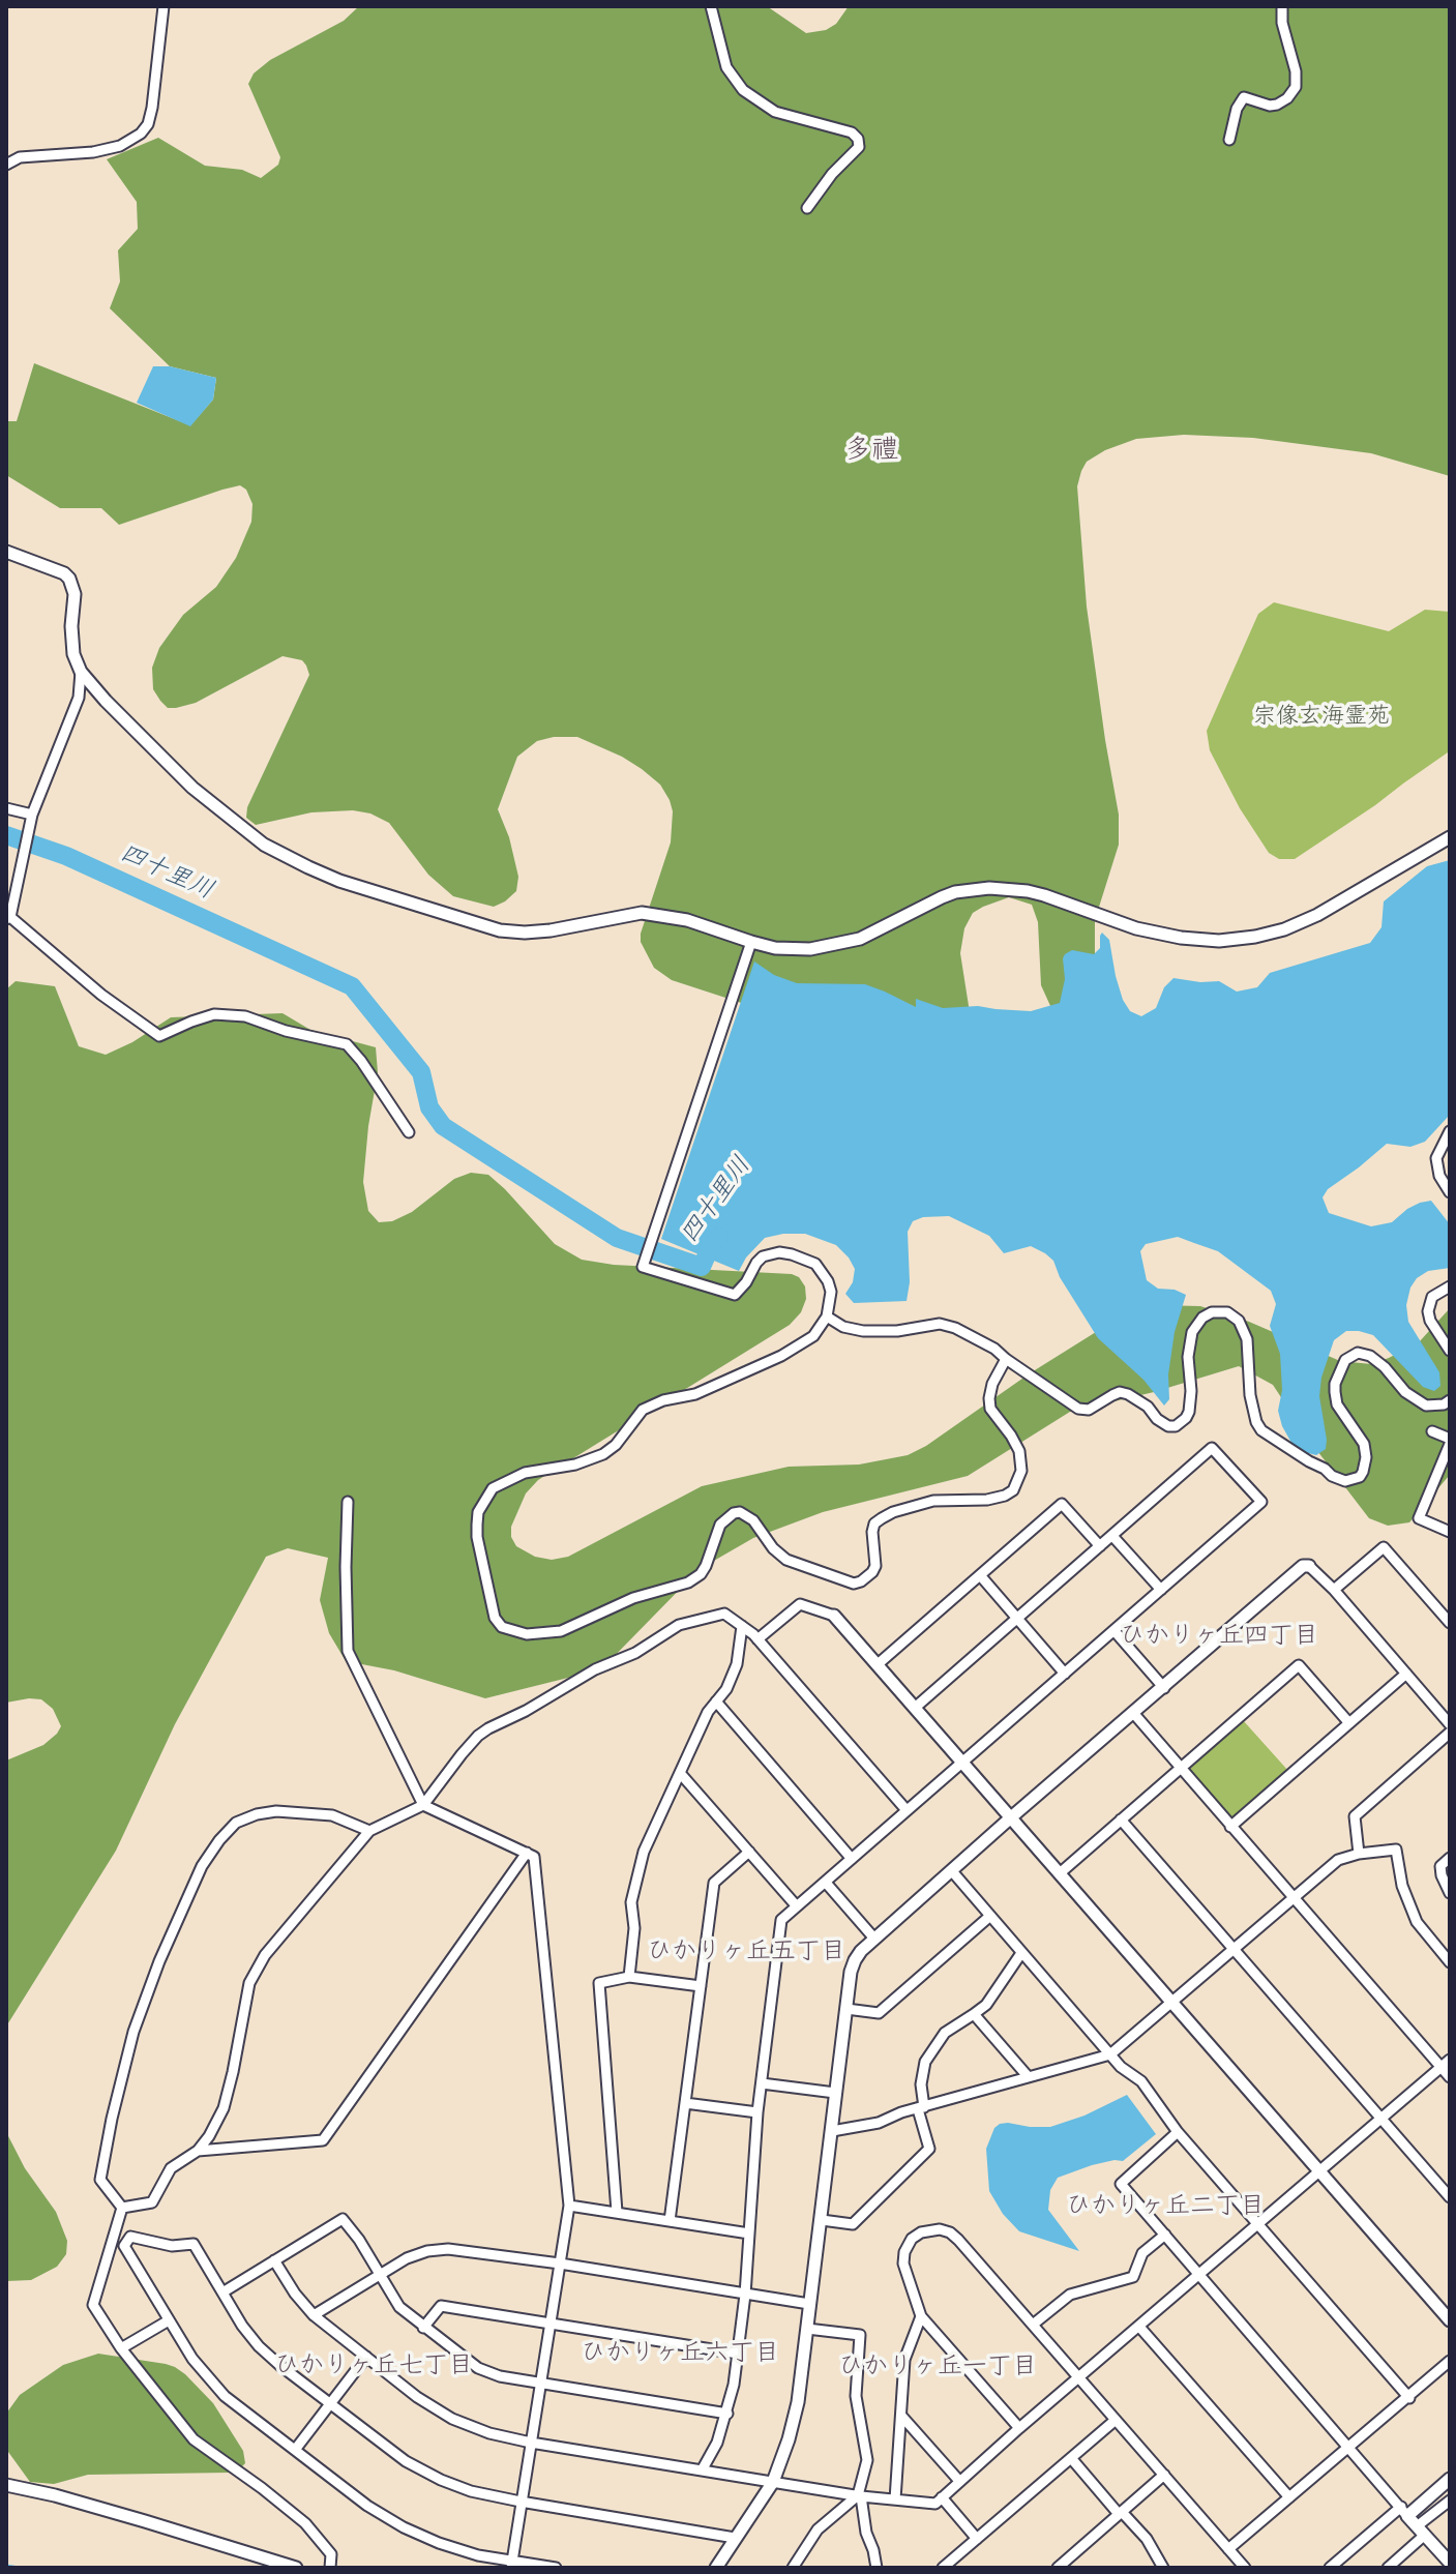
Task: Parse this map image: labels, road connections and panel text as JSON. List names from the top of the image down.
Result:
{
  "districts": [
    "多禮",
    "ひかりヶ丘四丁目",
    "ひかりヶ丘五丁目",
    "ひかりヶ丘二丁目",
    "ひかりヶ丘六丁目",
    "ひかりヶ丘七丁目",
    "ひかりヶ丘一丁目"
  ],
  "water": ["四十里川"],
  "parks": ["宗像玄海霊苑"]
}
